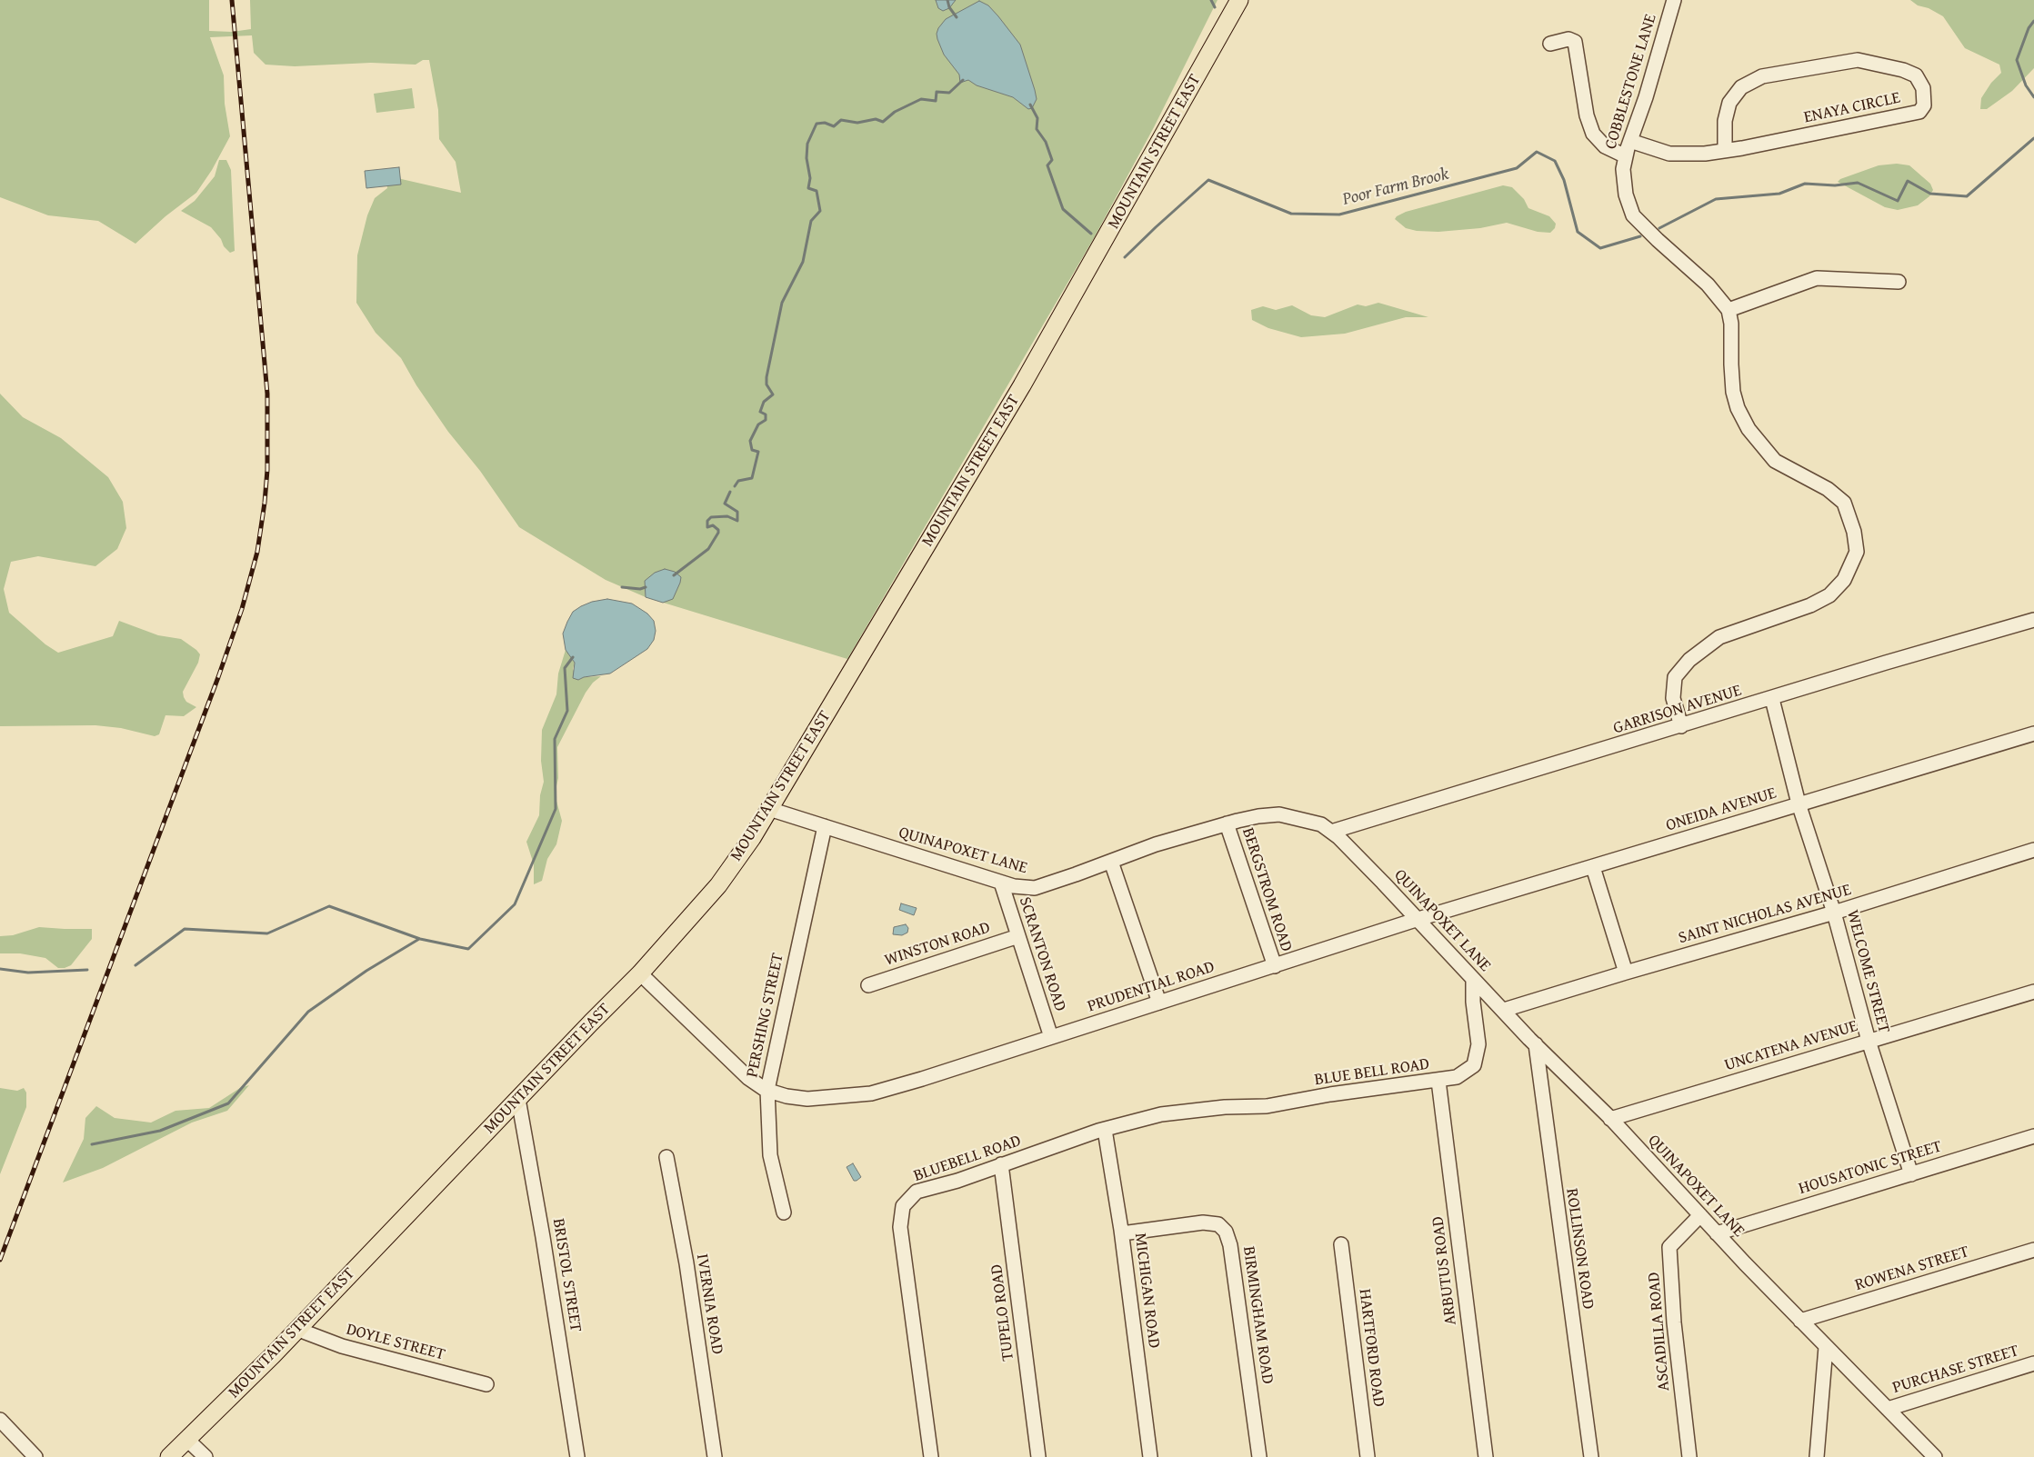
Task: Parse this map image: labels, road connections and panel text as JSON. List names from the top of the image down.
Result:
{
  "streets": {
    "main road": ["MOUNTAIN STREET EAST"],
    "street": [
      "COBBLESTONE LANE",
      "ENAYA CIRCLE",
      "GARRISON AVENUE",
      "ONEIDA AVENUE",
      "QUINAPOXET LANE",
      "BERGSTROM ROAD",
      "SAINT NICHOLAS AVENUE",
      "WINSTON ROAD",
      "SCRANTON ROAD",
      "WELCOME STREET",
      "PRUDENTIAL ROAD",
      "PERSHING STREET",
      "UNCATENA AVENUE",
      "BLUE BELL ROAD",
      "BLUEBELL ROAD",
      "HOUSATONIC STREET",
      "ROLLINSON ROAD",
      "ROWENA STREET",
      "ARBUTUS ROAD",
      "BRISTOL STREET",
      "MICHIGAN ROAD",
      "IVERNIA ROAD",
      "TUPELO ROAD",
      "BIRMINGHAM ROAD",
      "ASCADILLA ROAD",
      "DOYLE STREET",
      "HARTFORD ROAD",
      "PURCHASE STREET"
    ]
  },
  "crossings": [
    ["COBBLESTONE LANE", "ENAYA CIRCLE"],
    ["MOUNTAIN STREET EAST", "QUINAPOXET LANE"],
    ["MOUNTAIN STREET EAST", "BRISTOL STREET"],
    ["MOUNTAIN STREET EAST", "DOYLE STREET"],
    ["GARRISON AVENUE", "QUINAPOXET LANE"],
    ["GARRISON AVENUE", "WELCOME STREET"],
    ["ONEIDA AVENUE", "QUINAPOXET LANE"],
    ["ONEIDA AVENUE", "WELCOME STREET"],
    ["ONEIDA AVENUE", "PRUDENTIAL ROAD"],
    ["QUINAPOXET LANE", "BERGSTROM ROAD"],
    ["QUINAPOXET LANE", "SAINT NICHOLAS AVENUE"],
    ["QUINAPOXET LANE", "SCRANTON ROAD"],
    ["QUINAPOXET LANE", "PRUDENTIAL ROAD"],
    ["QUINAPOXET LANE", "PERSHING STREET"],
    ["QUINAPOXET LANE", "UNCATENA AVENUE"],
    ["QUINAPOXET LANE", "BLUE BELL ROAD"],
    ["QUINAPOXET LANE", "HOUSATONIC STREET"],
    ["QUINAPOXET LANE", "ROLLINSON ROAD"],
    ["QUINAPOXET LANE", "ROWENA STREET"],
    ["QUINAPOXET LANE", "ASCADILLA ROAD"],
    ["QUINAPOXET LANE", "PURCHASE STREET"],
    ["BERGSTROM ROAD", "PRUDENTIAL ROAD"],
    ["SAINT NICHOLAS AVENUE", "WELCOME STREET"],
    ["WINSTON ROAD", "SCRANTON ROAD"],
    ["SCRANTON ROAD", "PRUDENTIAL ROAD"],
    ["WELCOME STREET", "UNCATENA AVENUE"],
    ["WELCOME STREET", "HOUSATONIC STREET"],
    ["PRUDENTIAL ROAD", "PERSHING STREET"],
    ["BLUE BELL ROAD", "BLUEBELL ROAD"],
    ["BLUE BELL ROAD", "ARBUTUS ROAD"],
    ["BLUEBELL ROAD", "MICHIGAN ROAD"],
    ["BLUEBELL ROAD", "TUPELO ROAD"],
    ["MICHIGAN ROAD", "BIRMINGHAM ROAD"]
  ],
  "water": ["Poor Farm Brook"]
}
